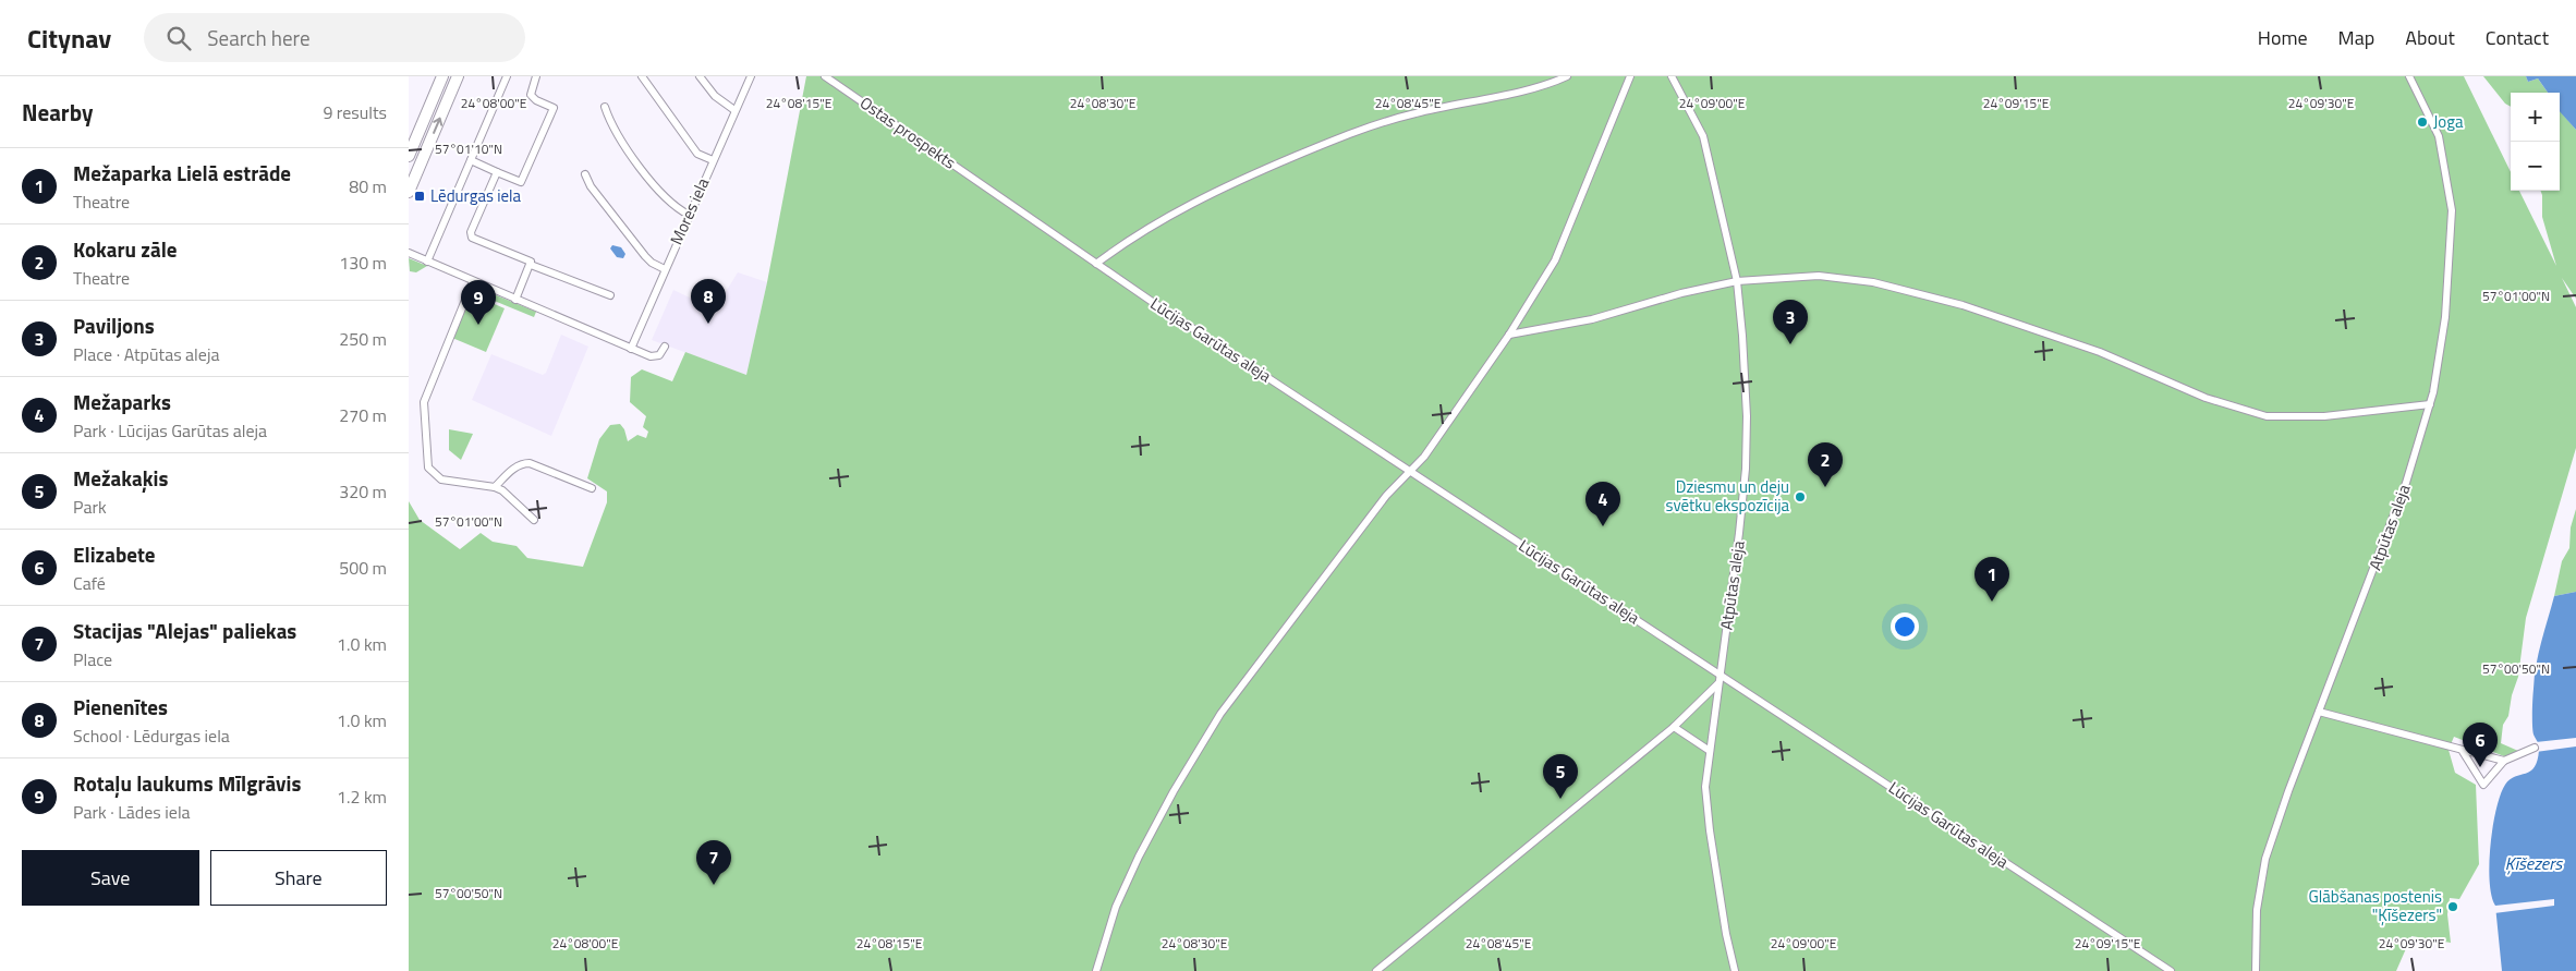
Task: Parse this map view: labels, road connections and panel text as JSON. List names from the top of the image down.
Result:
{
  "streets": {
    "street": [
      "Ostas prospekts",
      "Mores iela",
      "Lūcijas Garūtas aleja",
      "Atpūtas aleja"
    ]
  },
  "crossings": [
    ["Ostas prospekts", "Lūcijas Garūtas aleja"],
    ["Lūcijas Garūtas aleja", "Atpūtas aleja"]
  ],
  "water": ["Ķīšezers"],
  "places": {
    "other": ["Joga", "Dziesmu un deju svētku ekspozīcija", "Glābšanas postenis \"Ķīšezers\""],
    "transit": ["Lēdurgas iela"]
  },
  "page": {
    "header": "Citynav",
    "search": "Search here",
    "nav": [
      "Home",
      "Map",
      "About",
      "Contact"
    ],
    "heading": ["Nearby", "9 results"],
    "map_buttons": ["+", "−"],
    "list": [
      {
        "mark": "1",
        "name": "Mežaparka Lielā estrāde",
        "note": "Theatre",
        "value": "80 m"
      },
      {
        "mark": "2",
        "name": "Kokaru zāle",
        "note": "Theatre",
        "value": "130 m"
      },
      {
        "mark": "3",
        "name": "Paviljons",
        "note": "Place · Atpūtas aleja",
        "value": "250 m"
      },
      {
        "mark": "4",
        "name": "Mežaparks",
        "note": "Park · Lūcijas Garūtas aleja",
        "value": "270 m"
      },
      {
        "mark": "5",
        "name": "Mežakaķis",
        "note": "Park",
        "value": "320 m"
      },
      {
        "mark": "6",
        "name": "Elizabete",
        "note": "Café",
        "value": "500 m"
      },
      {
        "mark": "7",
        "name": "Stacijas \"Alejas\" paliekas",
        "note": "Place",
        "value": "1.0 km"
      },
      {
        "mark": "8",
        "name": "Pienenītes",
        "note": "School · Lēdurgas iela",
        "value": "1.0 km"
      },
      {
        "mark": "9",
        "name": "Rotaļu laukums Mīlgrāvis",
        "note": "Park · Lādes iela",
        "value": "1.2 km"
      }
    ],
    "pins": [
      "8",
      "9",
      "3",
      "2",
      "4",
      "1",
      "6",
      "5",
      "7"
    ],
    "buttons": ["Save", "Share"]
  },
  "coordinates": [
    "24°08'00\"E",
    "24°08'15\"E",
    "24°08'30\"E",
    "24°08'45\"E",
    "24°09'00\"E",
    "24°09'15\"E",
    "24°09'30\"E",
    "57°01'10\"N",
    "57°01'00\"N",
    "57°00'50\"N"
  ]
}
